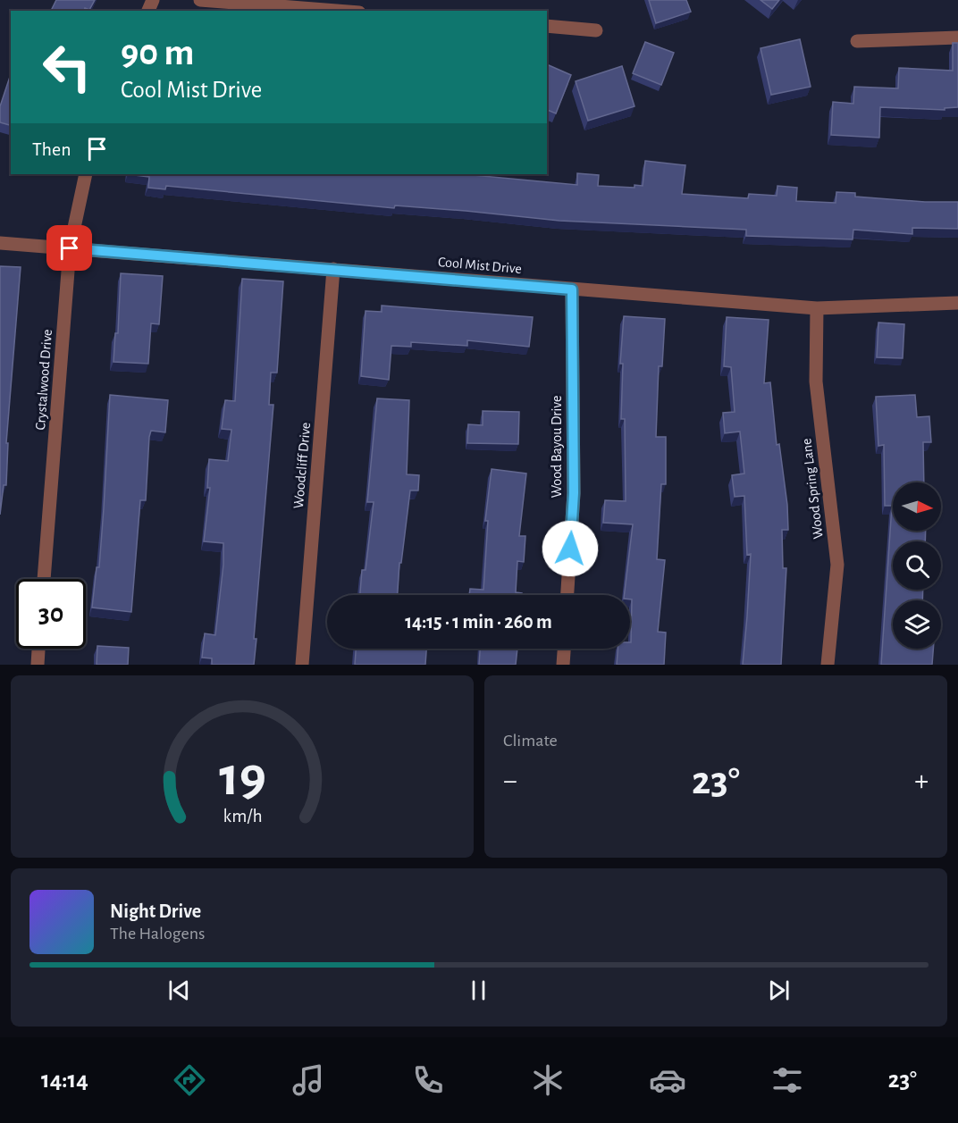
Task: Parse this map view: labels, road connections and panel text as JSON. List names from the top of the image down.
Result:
{
  "streets": {
    "street": [
      "Cool Mist Drive",
      "Crystalwood Drive",
      "Wood Bayou Drive",
      "Woodcliff Drive",
      "Wood Spring Lane"
    ]
  },
  "crossings": [
    ["Cool Mist Drive", "Crystalwood Drive"],
    ["Cool Mist Drive", "Wood Bayou Drive"],
    ["Cool Mist Drive", "Woodcliff Drive"],
    ["Cool Mist Drive", "Wood Spring Lane"]
  ],
  "north": "right",
  "page": {
    "turn": ["90 m", "Cool Mist Drive"],
    "then": "Then",
    "limit": "30",
    "trip": "14:15 · 1 min · 260 m",
    "tile": "Climate",
    "heat": ["−", "23°", "+"],
    "song": ["Night Drive", "The Halogens"],
    "tabs": ["14:14", "23°"],
    "gauge": ["19", "km/h"]
  }
}
